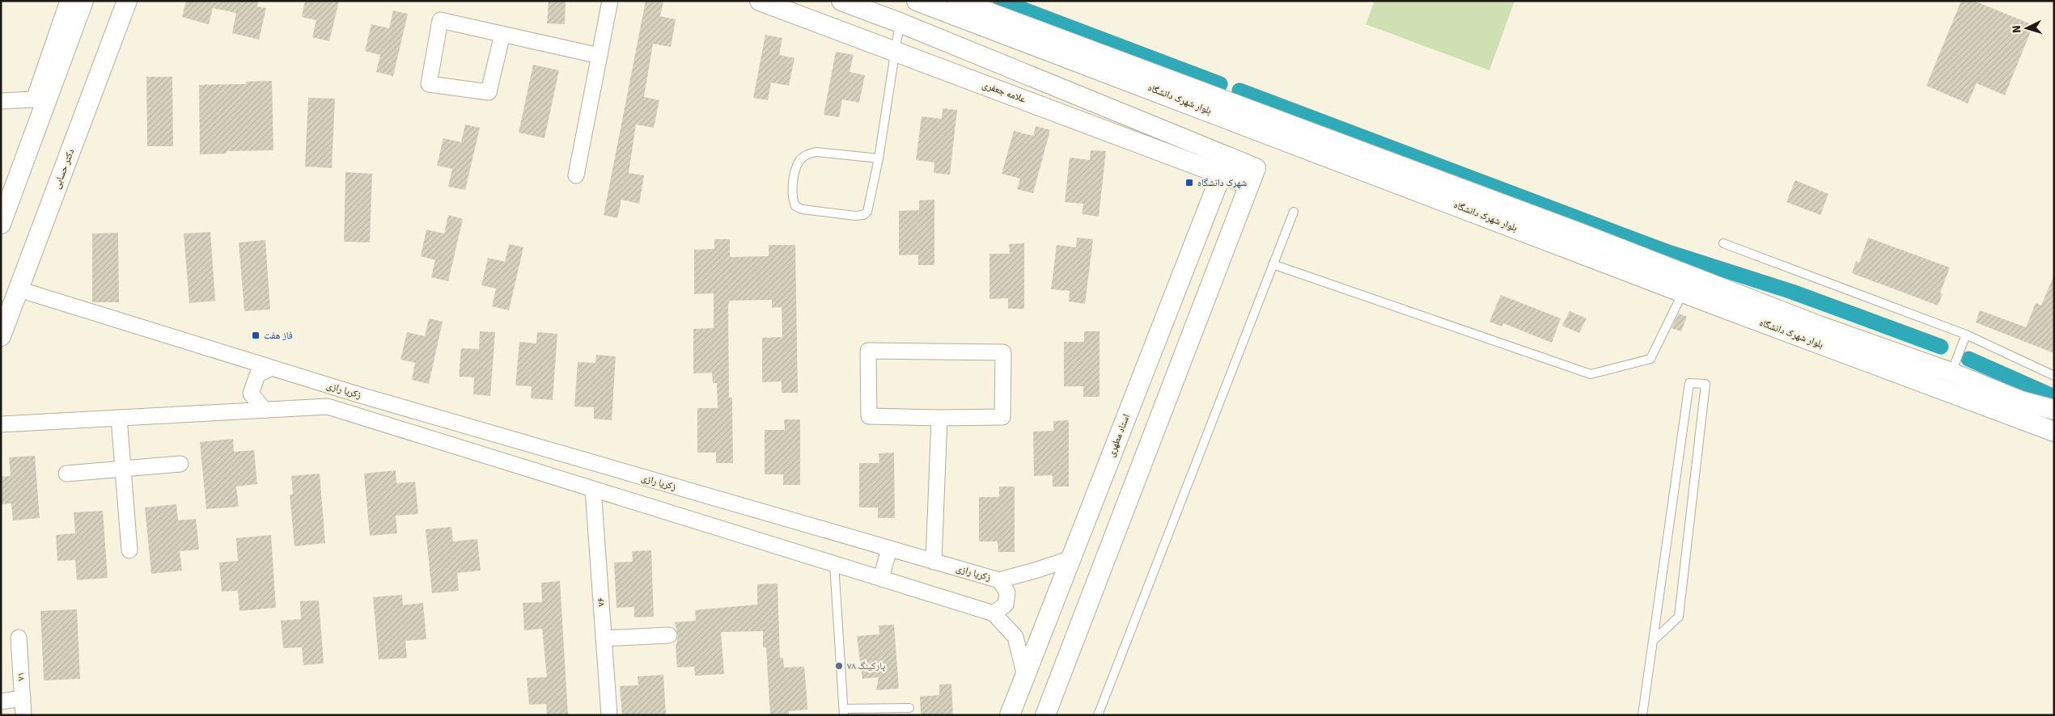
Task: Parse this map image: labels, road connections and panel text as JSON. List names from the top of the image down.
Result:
{
  "streets": {
    "street": [
      "علامه جعفری",
      "بلوار شهرک دانشگاه",
      "دکتر حسابی",
      "زکریا رازی",
      "استاد مطهری",
      "۷۶",
      "۷۱"
    ]
  },
  "crossings": [
    ["علامه جعفری", "استاد مطهری"],
    ["دکتر حسابی", "زکریا رازی"],
    ["زکریا رازی", "۷۶"]
  ],
  "places": {
    "transit": ["شهرک دانشگاه", "فاز هفت"],
    "other": ["پارکینگ ۷۸"]
  },
  "north": "left"
}
